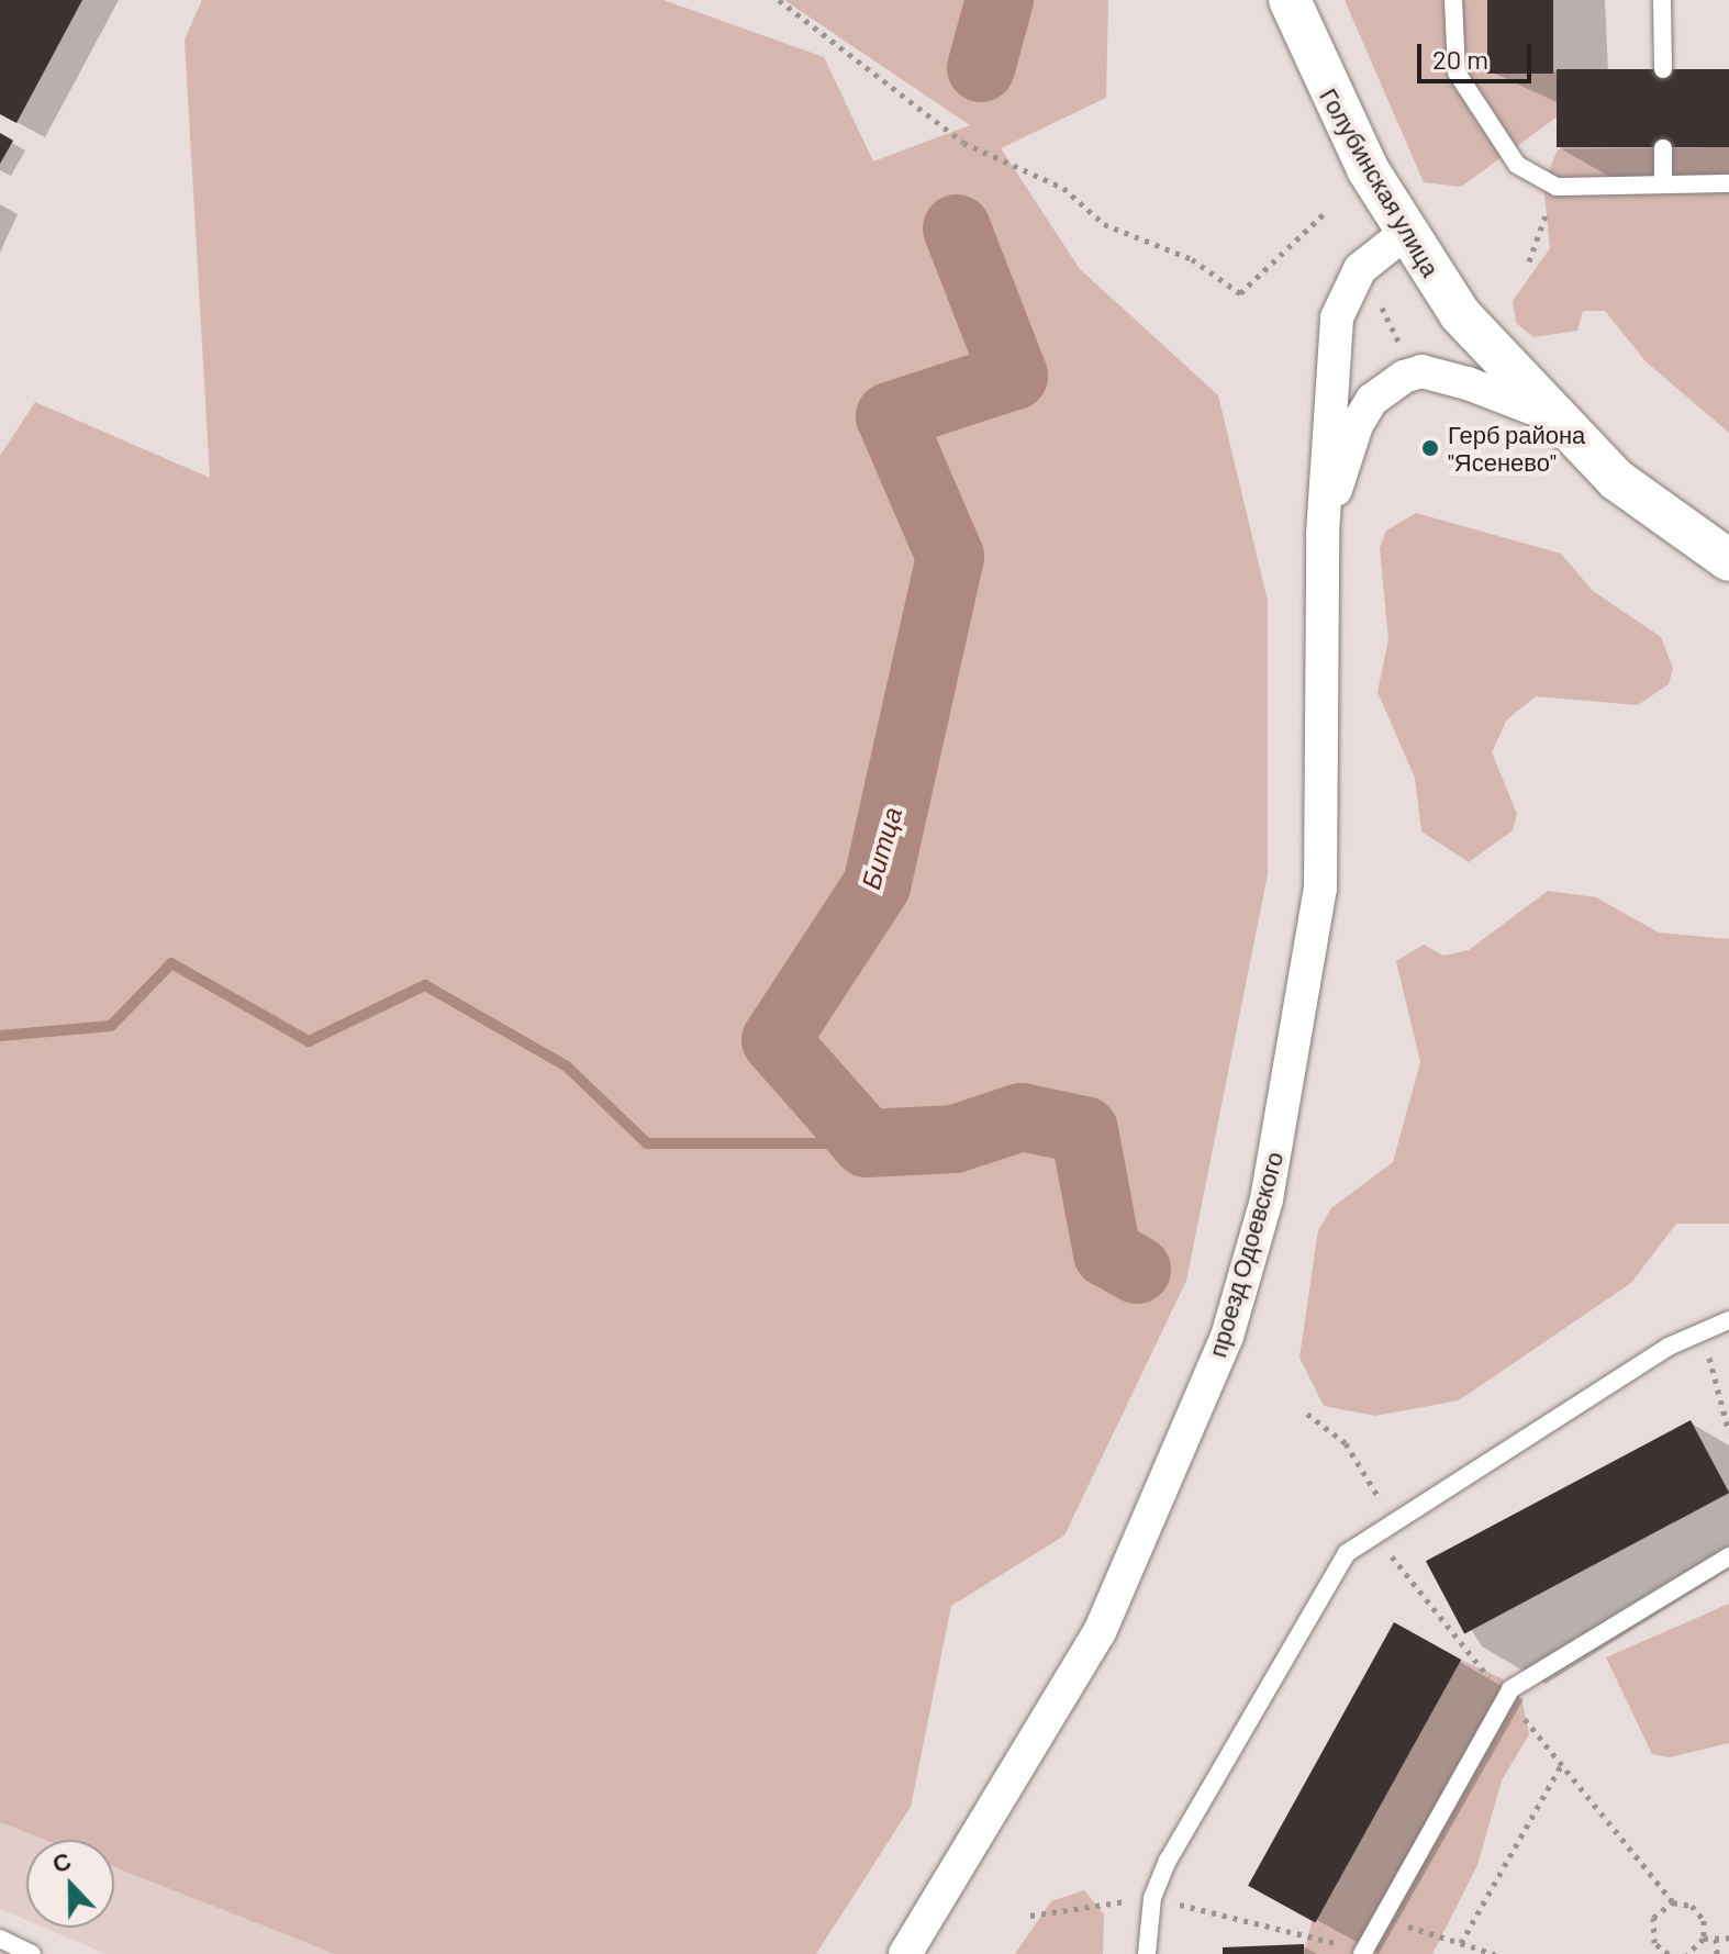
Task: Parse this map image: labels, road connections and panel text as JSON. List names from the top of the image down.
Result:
{
  "streets": {
    "street": ["Голубинская улица", "проезд Одоевского"]
  },
  "crossings": [
    ["Голубинская улица", "проезд Одоевского"]
  ],
  "water": ["Битца"],
  "places": ["Герб района \"Ясенево\""],
  "scale_bar": "20 m",
  "north": "top"
}
